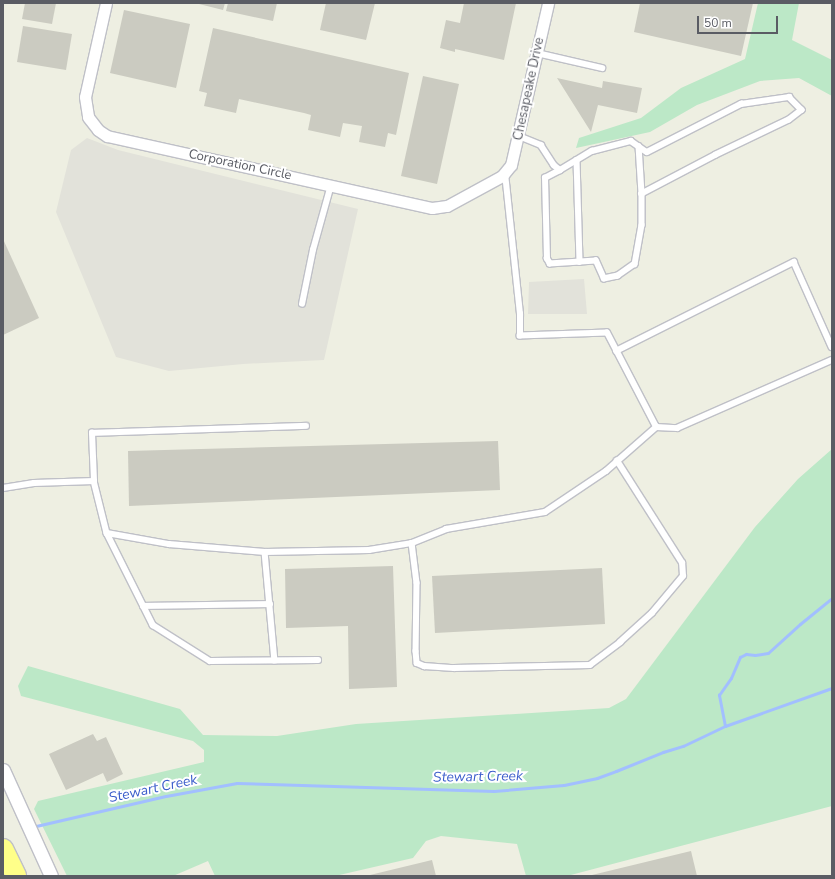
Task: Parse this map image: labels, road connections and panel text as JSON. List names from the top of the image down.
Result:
{
  "streets": {
    "street": ["Chesapeake Drive", "Corporation Circle"]
  },
  "crossings": [
    ["Chesapeake Drive", "Corporation Circle"]
  ],
  "water": ["Stewart Creek"],
  "scale_bar": "50 m"
}
